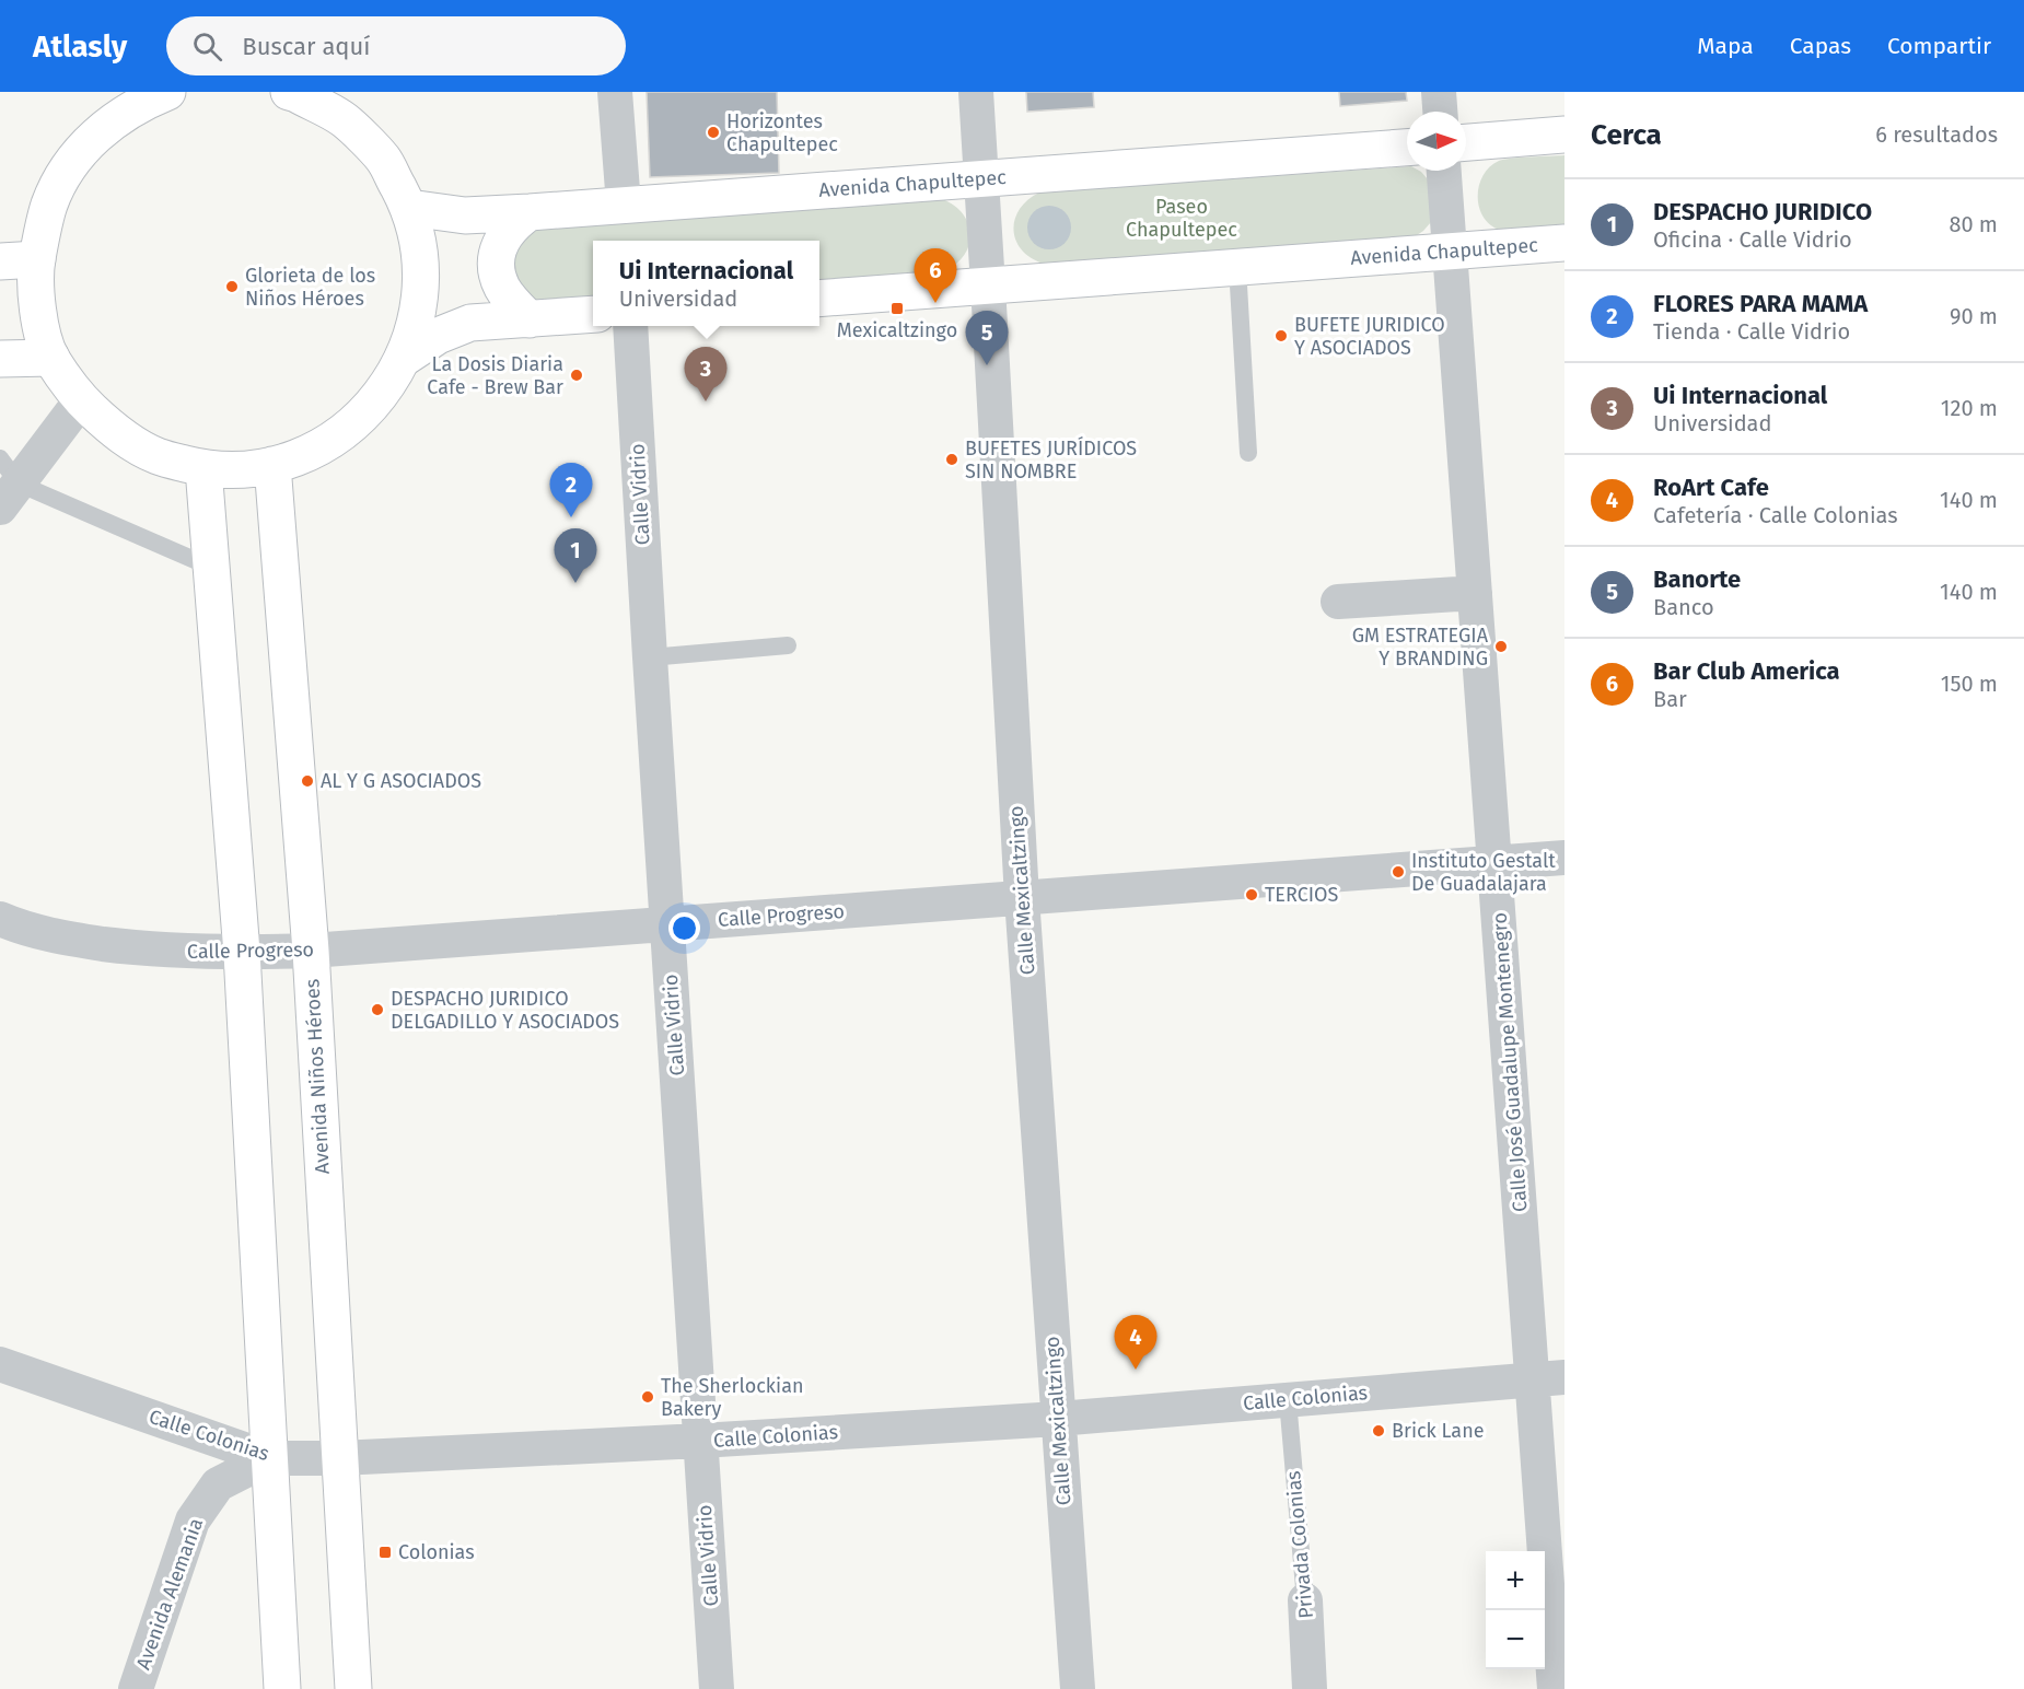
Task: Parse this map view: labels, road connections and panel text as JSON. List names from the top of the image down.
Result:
{
  "streets": {
    "main road": ["Avenida Chapultepec", "Avenida Niños Héroes"],
    "street": [
      "Calle Vidrio",
      "Calle Mexicaltzingo",
      "Calle Progreso",
      "Calle José Guadalupe Montenegro",
      "Calle Colonias",
      "Privada Colonias",
      "Avenida Alemania"
    ]
  },
  "crossings": [
    ["Avenida Chapultepec", "Calle Mexicaltzingo"],
    ["Avenida Chapultepec", "Calle José Guadalupe Montenegro"],
    ["Calle Vidrio", "Calle Progreso"],
    ["Calle Vidrio", "Calle Colonias"],
    ["Calle Mexicaltzingo", "Calle Progreso"],
    ["Calle Mexicaltzingo", "Calle Colonias"],
    ["Calle Progreso", "Calle José Guadalupe Montenegro"],
    ["Calle Progreso", "Avenida Niños Héroes"],
    ["Calle José Guadalupe Montenegro", "Calle Colonias"],
    ["Avenida Niños Héroes", "Calle Colonias"],
    ["Calle Colonias", "Privada Colonias"],
    ["Calle Colonias", "Avenida Alemania"]
  ],
  "parks": ["Paseo Chapultepec"],
  "places": {
    "other": [
      "Horizontes Chapultepec",
      "Glorieta de los Niños Héroes",
      "BUFETE JURIDICO Y ASOCIADOS",
      "La Dosis Diaria Cafe - Brew Bar",
      "BUFETES JURÍDICOS SIN NOMBRE",
      "GM ESTRATEGIA Y BRANDING",
      "AL Y G ASOCIADOS",
      "Instituto Gestalt De Guadalajara",
      "TERCIOS",
      "DESPACHO JURIDICO DELGADILLO Y ASOCIADOS",
      "The Sherlockian Bakery",
      "Brick Lane"
    ],
    "transit": ["Mexicaltzingo", "Colonias"]
  },
  "north": "right",
  "page": {
    "header": "Atlasly",
    "search": "Buscar aquí",
    "nav": ["Mapa", "Capas", "Compartir"],
    "heading": ["Cerca", "6 resultados"],
    "list": [
      {
        "mark": "1",
        "name": "DESPACHO JURIDICO",
        "note": "Oficina · Calle Vidrio",
        "value": "80 m"
      },
      {
        "mark": "2",
        "name": "FLORES PARA MAMA",
        "note": "Tienda · Calle Vidrio",
        "value": "90 m"
      },
      {
        "mark": "3",
        "name": "Ui Internacional",
        "note": "Universidad",
        "value": "120 m"
      },
      {
        "mark": "4",
        "name": "RoArt Cafe",
        "note": "Cafetería · Calle Colonias",
        "value": "140 m"
      },
      {
        "mark": "5",
        "name": "Banorte",
        "note": "Banco",
        "value": "140 m"
      },
      {
        "mark": "6",
        "name": "Bar Club America",
        "note": "Bar",
        "value": "150 m"
      }
    ],
    "popup": ["Ui Internacional", "Universidad"],
    "pins": [
      "6",
      "5",
      "3",
      "2",
      "1",
      "4"
    ],
    "map_buttons": ["+", "−"]
  }
}
